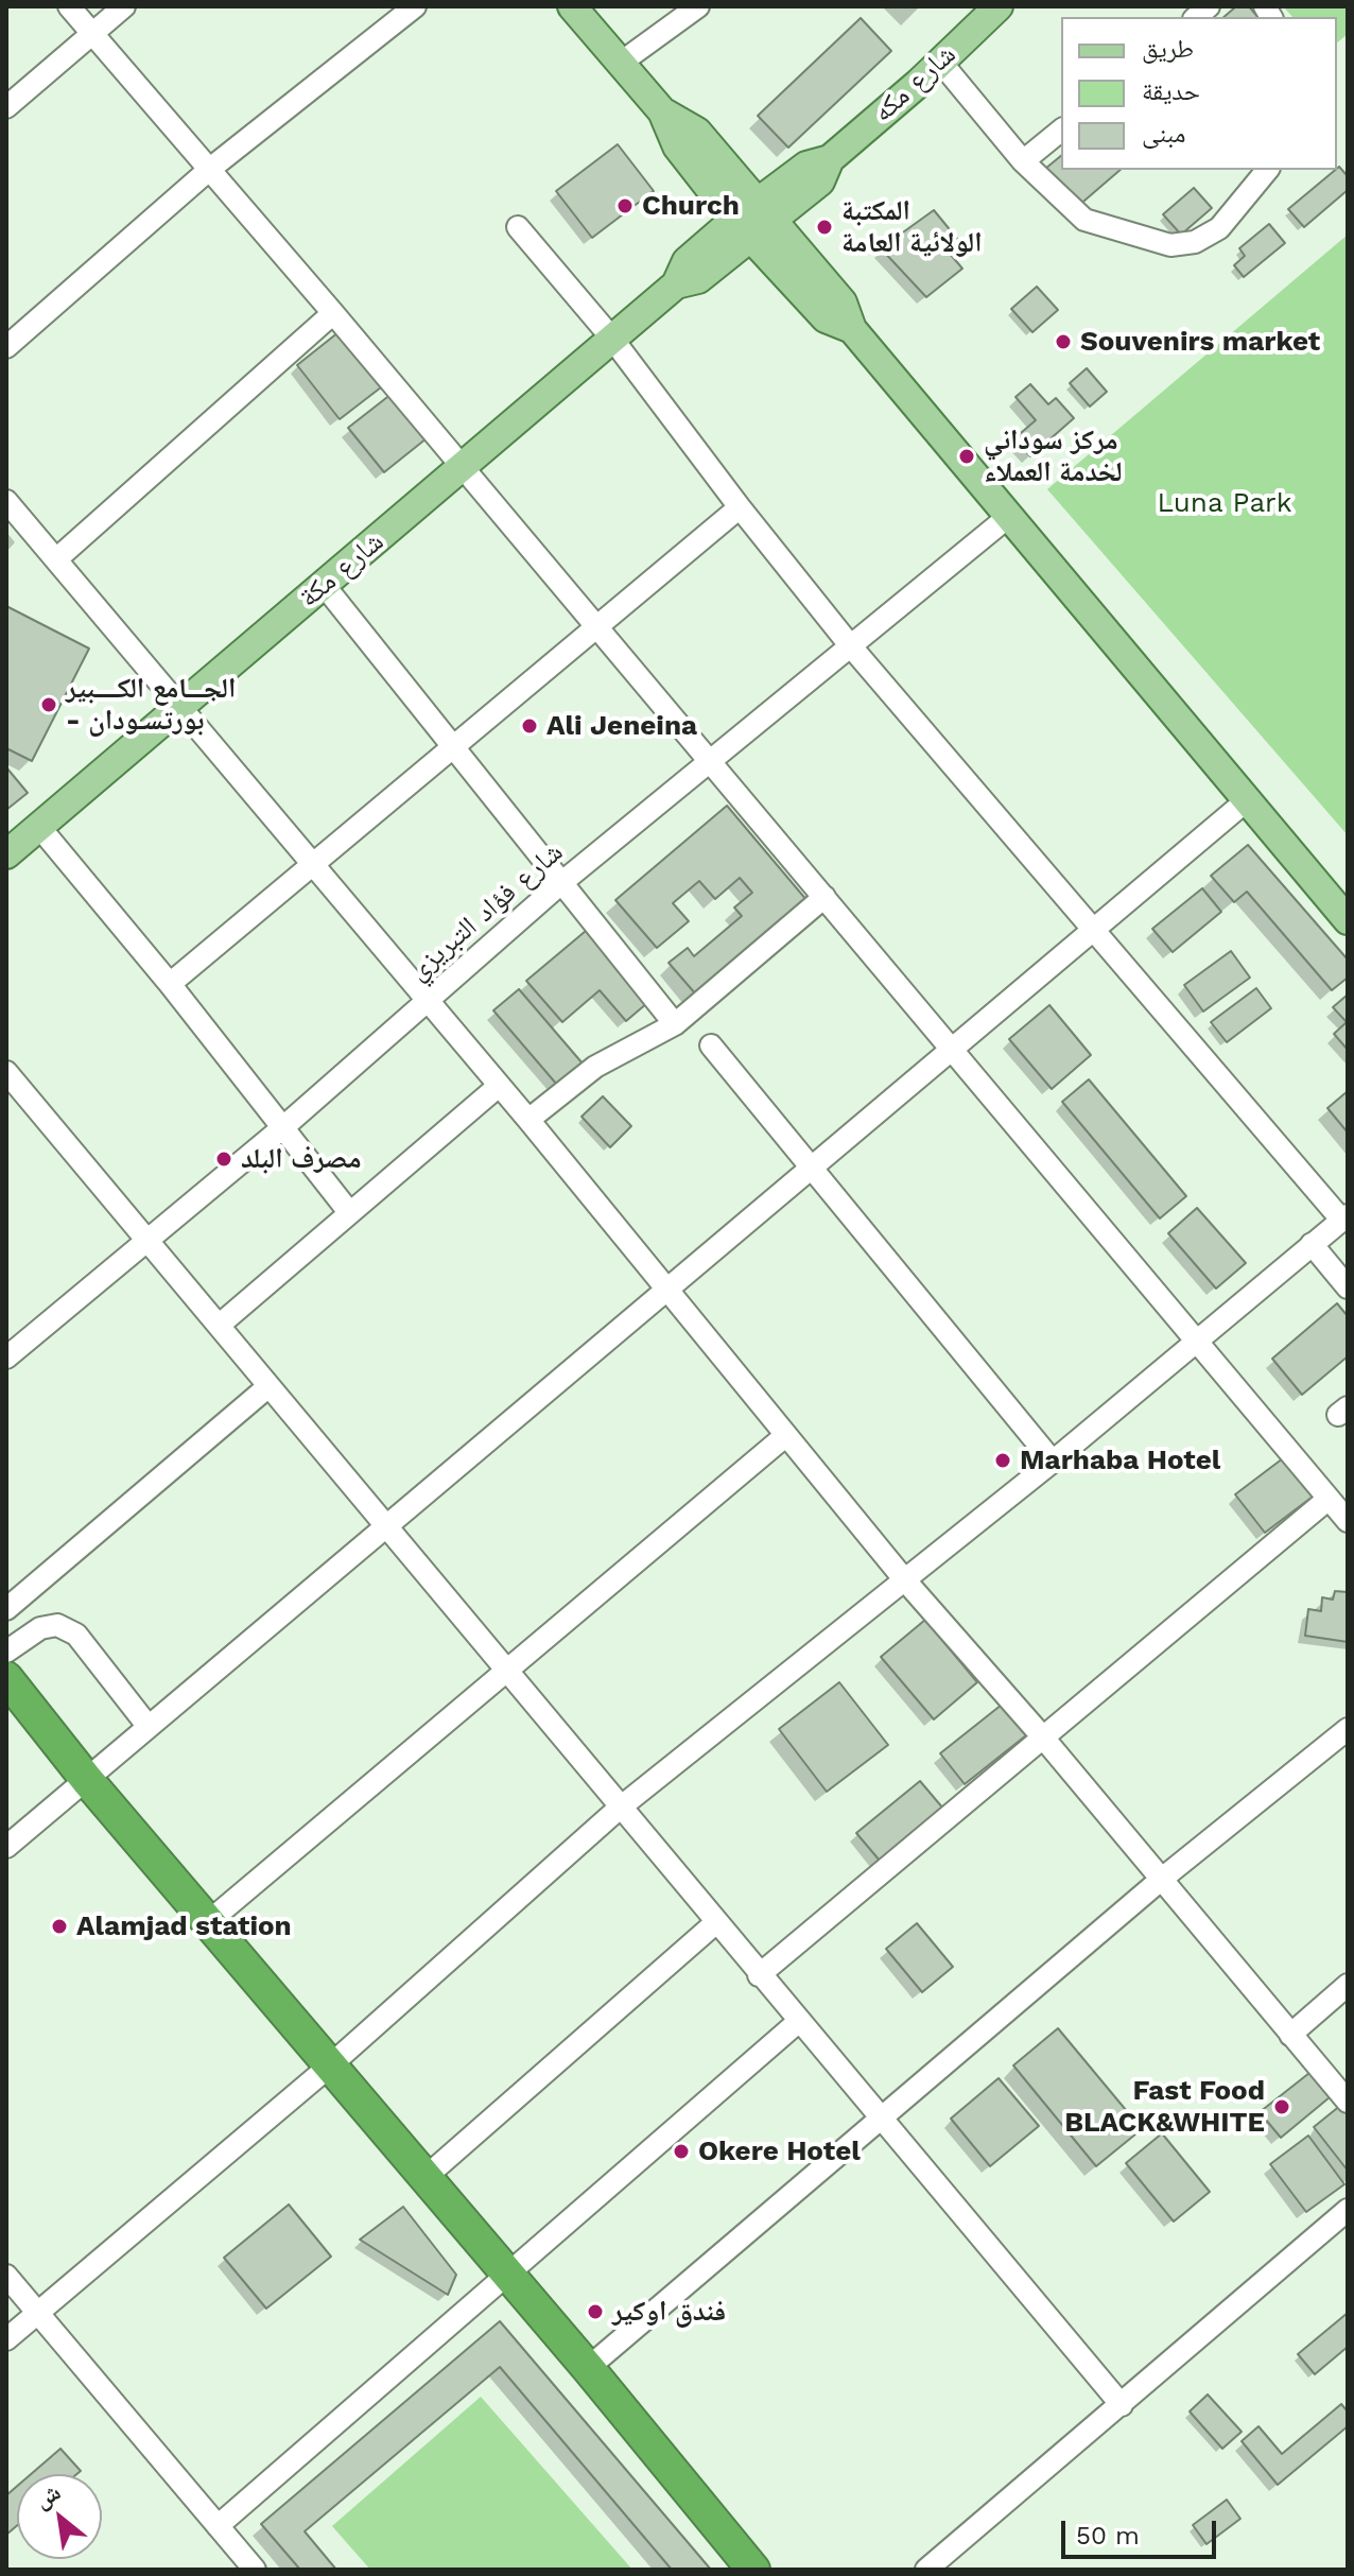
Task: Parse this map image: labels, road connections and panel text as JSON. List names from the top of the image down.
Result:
{
  "streets": {
    "main road": ["شارع مكه", "شارع مكة"],
    "street": ["شارع فؤاد التبريزي"]
  },
  "crossings": [
    ["شارع مكه", "شارع مكة"]
  ],
  "parks": ["Luna Park"],
  "places": [
    "Church",
    "المكتبة الولائية العامة",
    "Souvenirs market",
    "مركز سوداني لخدمة العملاء",
    "الجـــامع الكــــبير - بورتسـودان",
    "Ali Jeneina",
    "مصرف البلد",
    "Marhaba Hotel",
    "Alamjad station",
    "Fast Food BLACK&WHITE",
    "Okere Hotel",
    "فندق اوكير"
  ],
  "legend": ["طريق", "حديقة", "مبنى"],
  "scale_bar": "50 m",
  "north": "top left"
}
